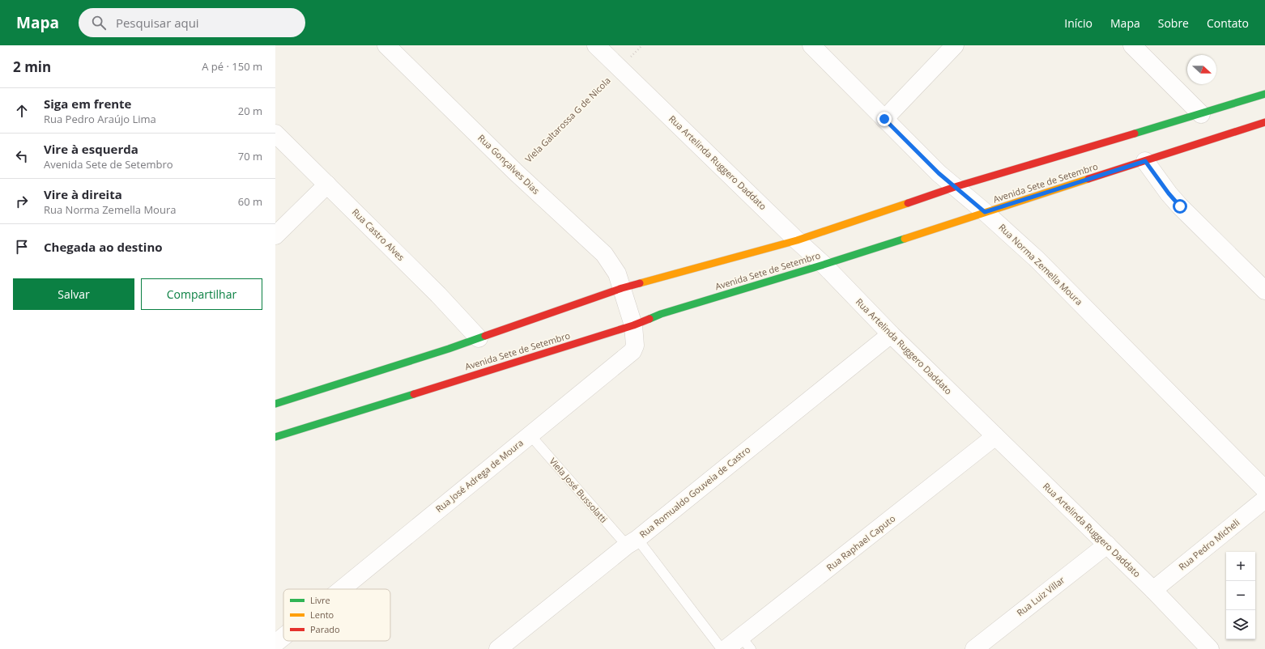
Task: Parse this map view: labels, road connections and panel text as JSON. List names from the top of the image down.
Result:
{
  "streets": {
    "main road": ["Avenida Sete de Setembro"],
    "street": [
      "Rua Artelinda Ruggero Daddato",
      "Rua Gonçalves Dias",
      "Rua Castro Alves",
      "Rua Norma Zemella Moura",
      "Rua José Adrega de Moura",
      "Rua Romualdo Gouveia de Castro",
      "Rua Raphael Caputo",
      "Rua Pedro Micheli",
      "Rua Luiz Villar"
    ],
    "lane": ["Viela José Bussolatti"],
    "path": ["Viela Galtarossa G de Nicola"]
  },
  "crossings": [
    ["Viela Galtarossa G de Nicola", "Rua Artelinda Ruggero Daddato"],
    ["Viela Galtarossa G de Nicola", "Rua Gonçalves Dias"],
    ["Rua Artelinda Ruggero Daddato", "Avenida Sete de Setembro"],
    ["Rua Artelinda Ruggero Daddato", "Rua Romualdo Gouveia de Castro"],
    ["Rua Artelinda Ruggero Daddato", "Rua Raphael Caputo"],
    ["Rua Artelinda Ruggero Daddato", "Rua Pedro Micheli"],
    ["Rua Artelinda Ruggero Daddato", "Rua Luiz Villar"],
    ["Rua Gonçalves Dias", "Rua José Adrega de Moura"],
    ["Avenida Sete de Setembro", "Rua Norma Zemella Moura"],
    ["Avenida Sete de Setembro", "Rua José Adrega de Moura"],
    ["Rua José Adrega de Moura", "Viela José Bussolatti"],
    ["Viela José Bussolatti", "Rua Romualdo Gouveia de Castro"]
  ],
  "legend": ["Livre", "Lento", "Parado"],
  "north": "right",
  "page": {
    "header": "Mapa",
    "search": "Pesquisar aqui",
    "nav": [
      "Início",
      "Mapa",
      "Sobre",
      "Contato"
    ],
    "heading": ["2 min", "A pé · 150 m"],
    "list": [
      ["Siga em frente", "Rua Pedro Araújo Lima", "20 m"],
      ["Vire à esquerda", "Avenida Sete de Setembro", "70 m"],
      ["Vire à direita", "Rua Norma Zemella Moura", "60 m"],
      "Chegada ao destino"
    ],
    "buttons": ["Salvar", "Compartilhar"],
    "map_buttons": ["+", "−"]
  }
}
